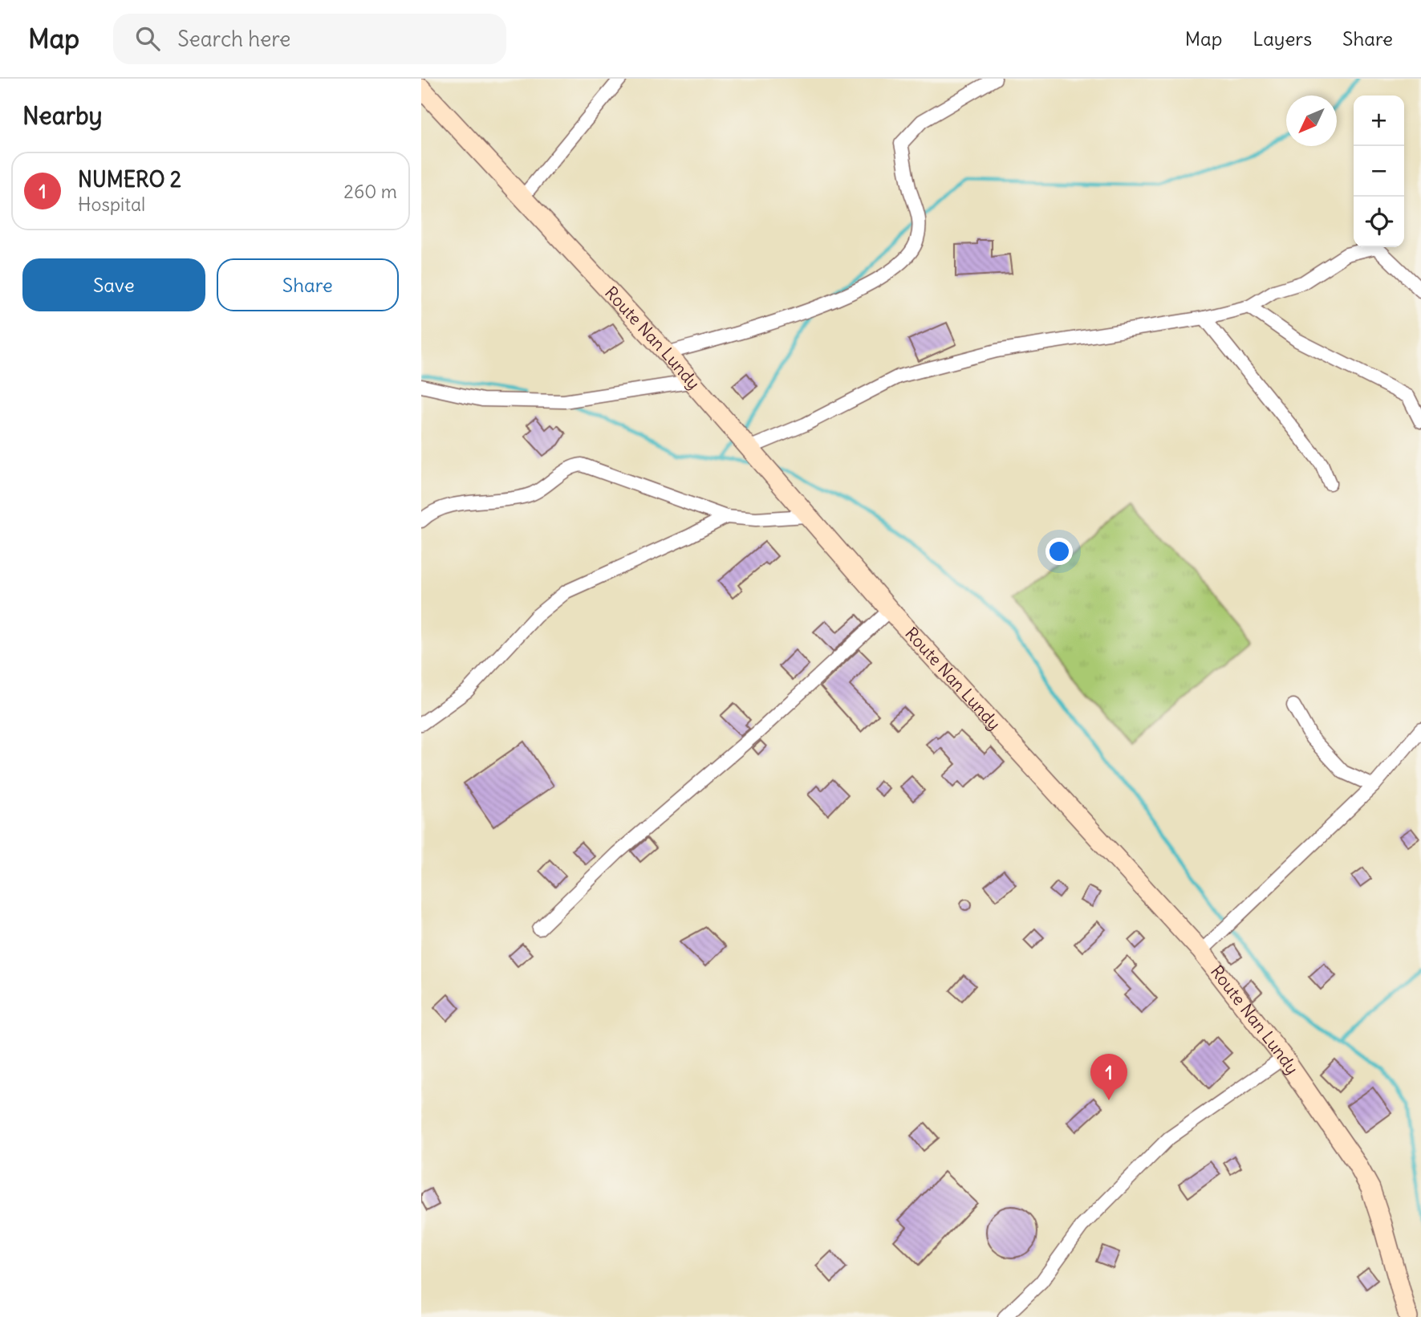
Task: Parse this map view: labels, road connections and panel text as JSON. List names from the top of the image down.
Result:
{
  "streets": {
    "main road": ["Route Nan Lundy"]
  },
  "north": "bottom left",
  "page": {
    "header": "Map",
    "search": "Search here",
    "nav": ["Map", "Layers", "Share"],
    "heading": "Nearby",
    "map_buttons": ["+", "−"],
    "list": [
      {
        "mark": "1",
        "name": "NUMERO 2",
        "note": "Hospital",
        "value": "260 m"
      }
    ],
    "buttons": ["Save", "Share"],
    "pins": "1"
  }
}
